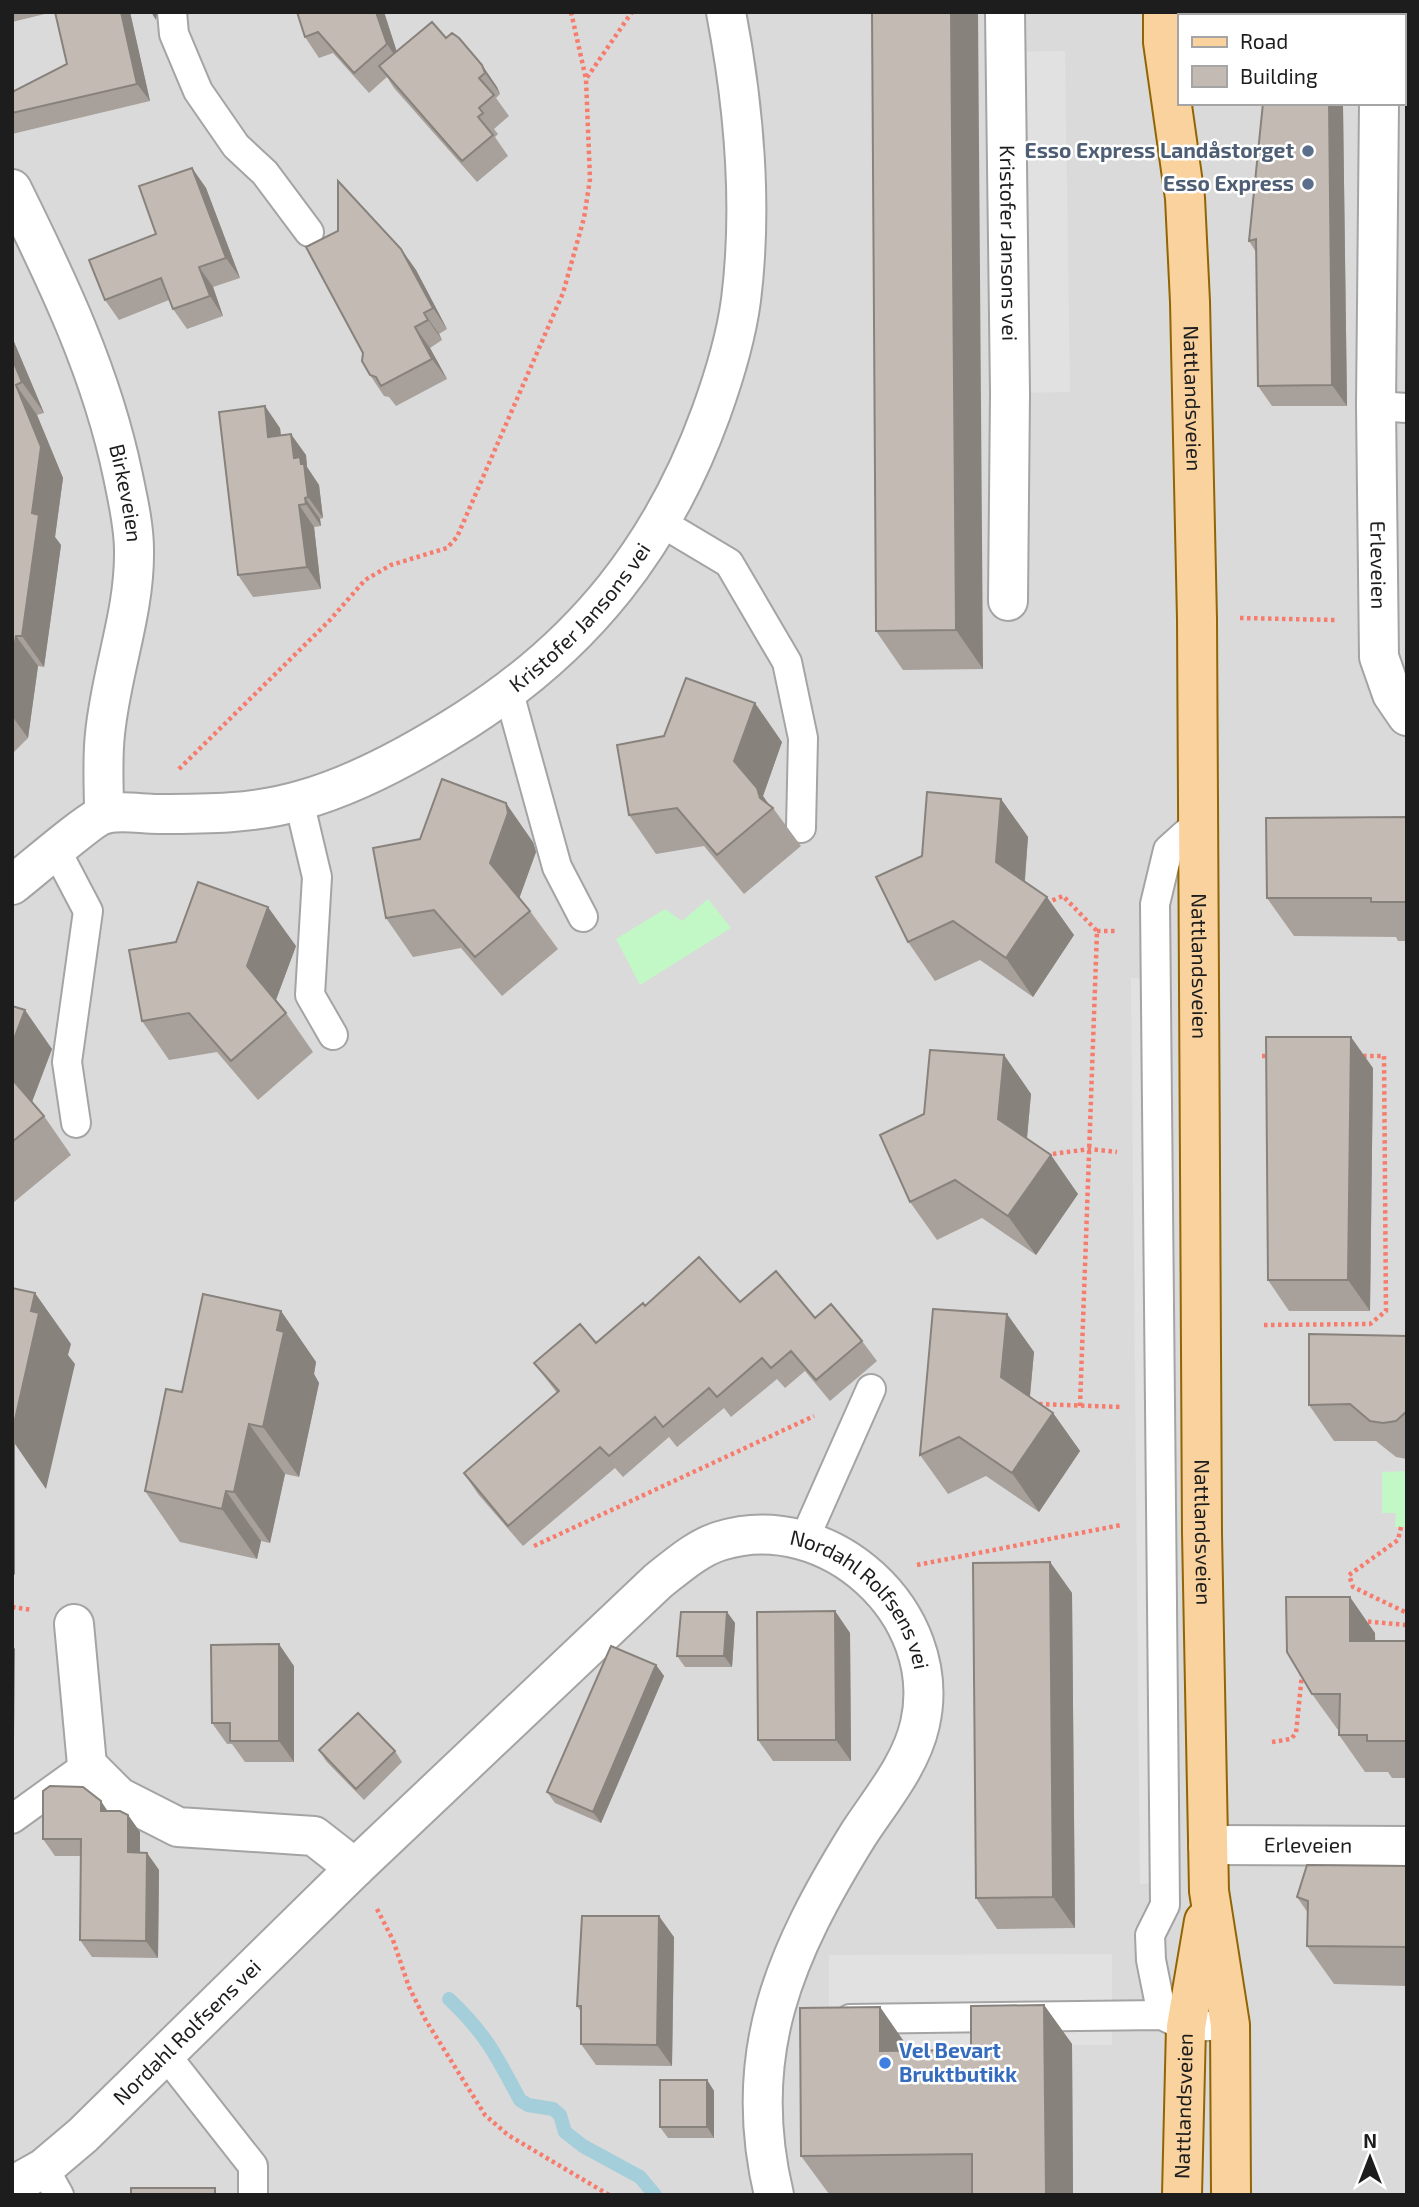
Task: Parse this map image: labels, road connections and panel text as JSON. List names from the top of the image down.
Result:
{
  "streets": {
    "main road": ["Nattlandsveien"],
    "street": [
      "Kristofer Jansons vei",
      "Birkeveien",
      "Erleveien",
      "Nordahl Rolfsens vei"
    ]
  },
  "crossings": [
    ["Kristofer Jansons vei", "Birkeveien"],
    ["Nattlandsveien", "Erleveien"]
  ],
  "places": ["Esso Express Landåstorget", "Esso Express", "Vel Bevart Bruktbutikk"],
  "legend": ["Road", "Building"],
  "north": "top"
}
